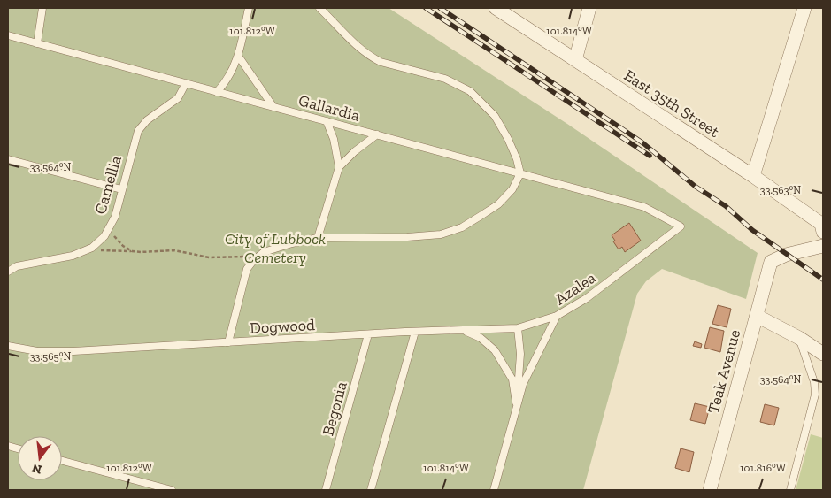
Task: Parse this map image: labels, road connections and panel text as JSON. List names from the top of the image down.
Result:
{
  "streets": {
    "street": ["East 35th Street", "Teak Avenue"],
    "lane": [
      "Gallardia",
      "Camellia",
      "Azalea",
      "Dogwood",
      "Begonia"
    ]
  },
  "crossings": [
    ["Gallardia", "Camellia"],
    ["Gallardia", "Azalea"],
    ["Azalea", "Dogwood"],
    ["Dogwood", "Begonia"]
  ],
  "parks": ["City of Lubbock Cemetery"],
  "north": "bottom",
  "coordinates": [
    "101.812°W",
    "101.814°W",
    "33.564°N",
    "33.563°N",
    "33.565°N",
    "101.816°W"
  ]
}
